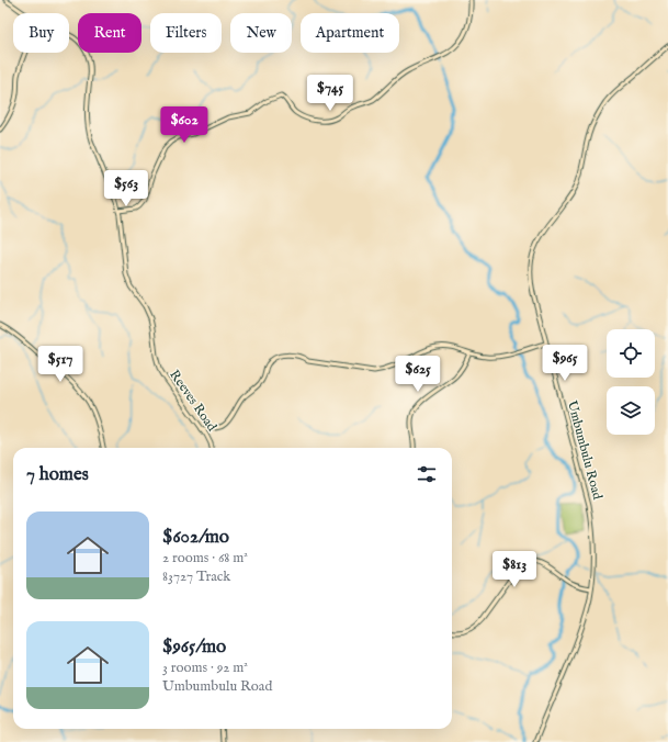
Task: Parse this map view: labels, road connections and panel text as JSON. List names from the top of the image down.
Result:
{
  "streets": {
    "street": ["Reeves Road", "Umbumbulu Road"]
  },
  "page": {
    "chip": [
      "Buy",
      "Rent",
      "Filters",
      "New",
      "Apartment"
    ],
    "price": [
      "$745",
      "$602",
      "$563",
      "$965",
      "$517",
      "$625",
      "$813"
    ],
    "heading": "7 homes",
    "list": [
      {
        "name": "$602/mo",
        "note": "2 rooms · 68 m² · 83727 Track"
      },
      {
        "name": "$965/mo",
        "note": "3 rooms · 92 m² · Umbumbulu Road"
      }
    ]
  }
}
